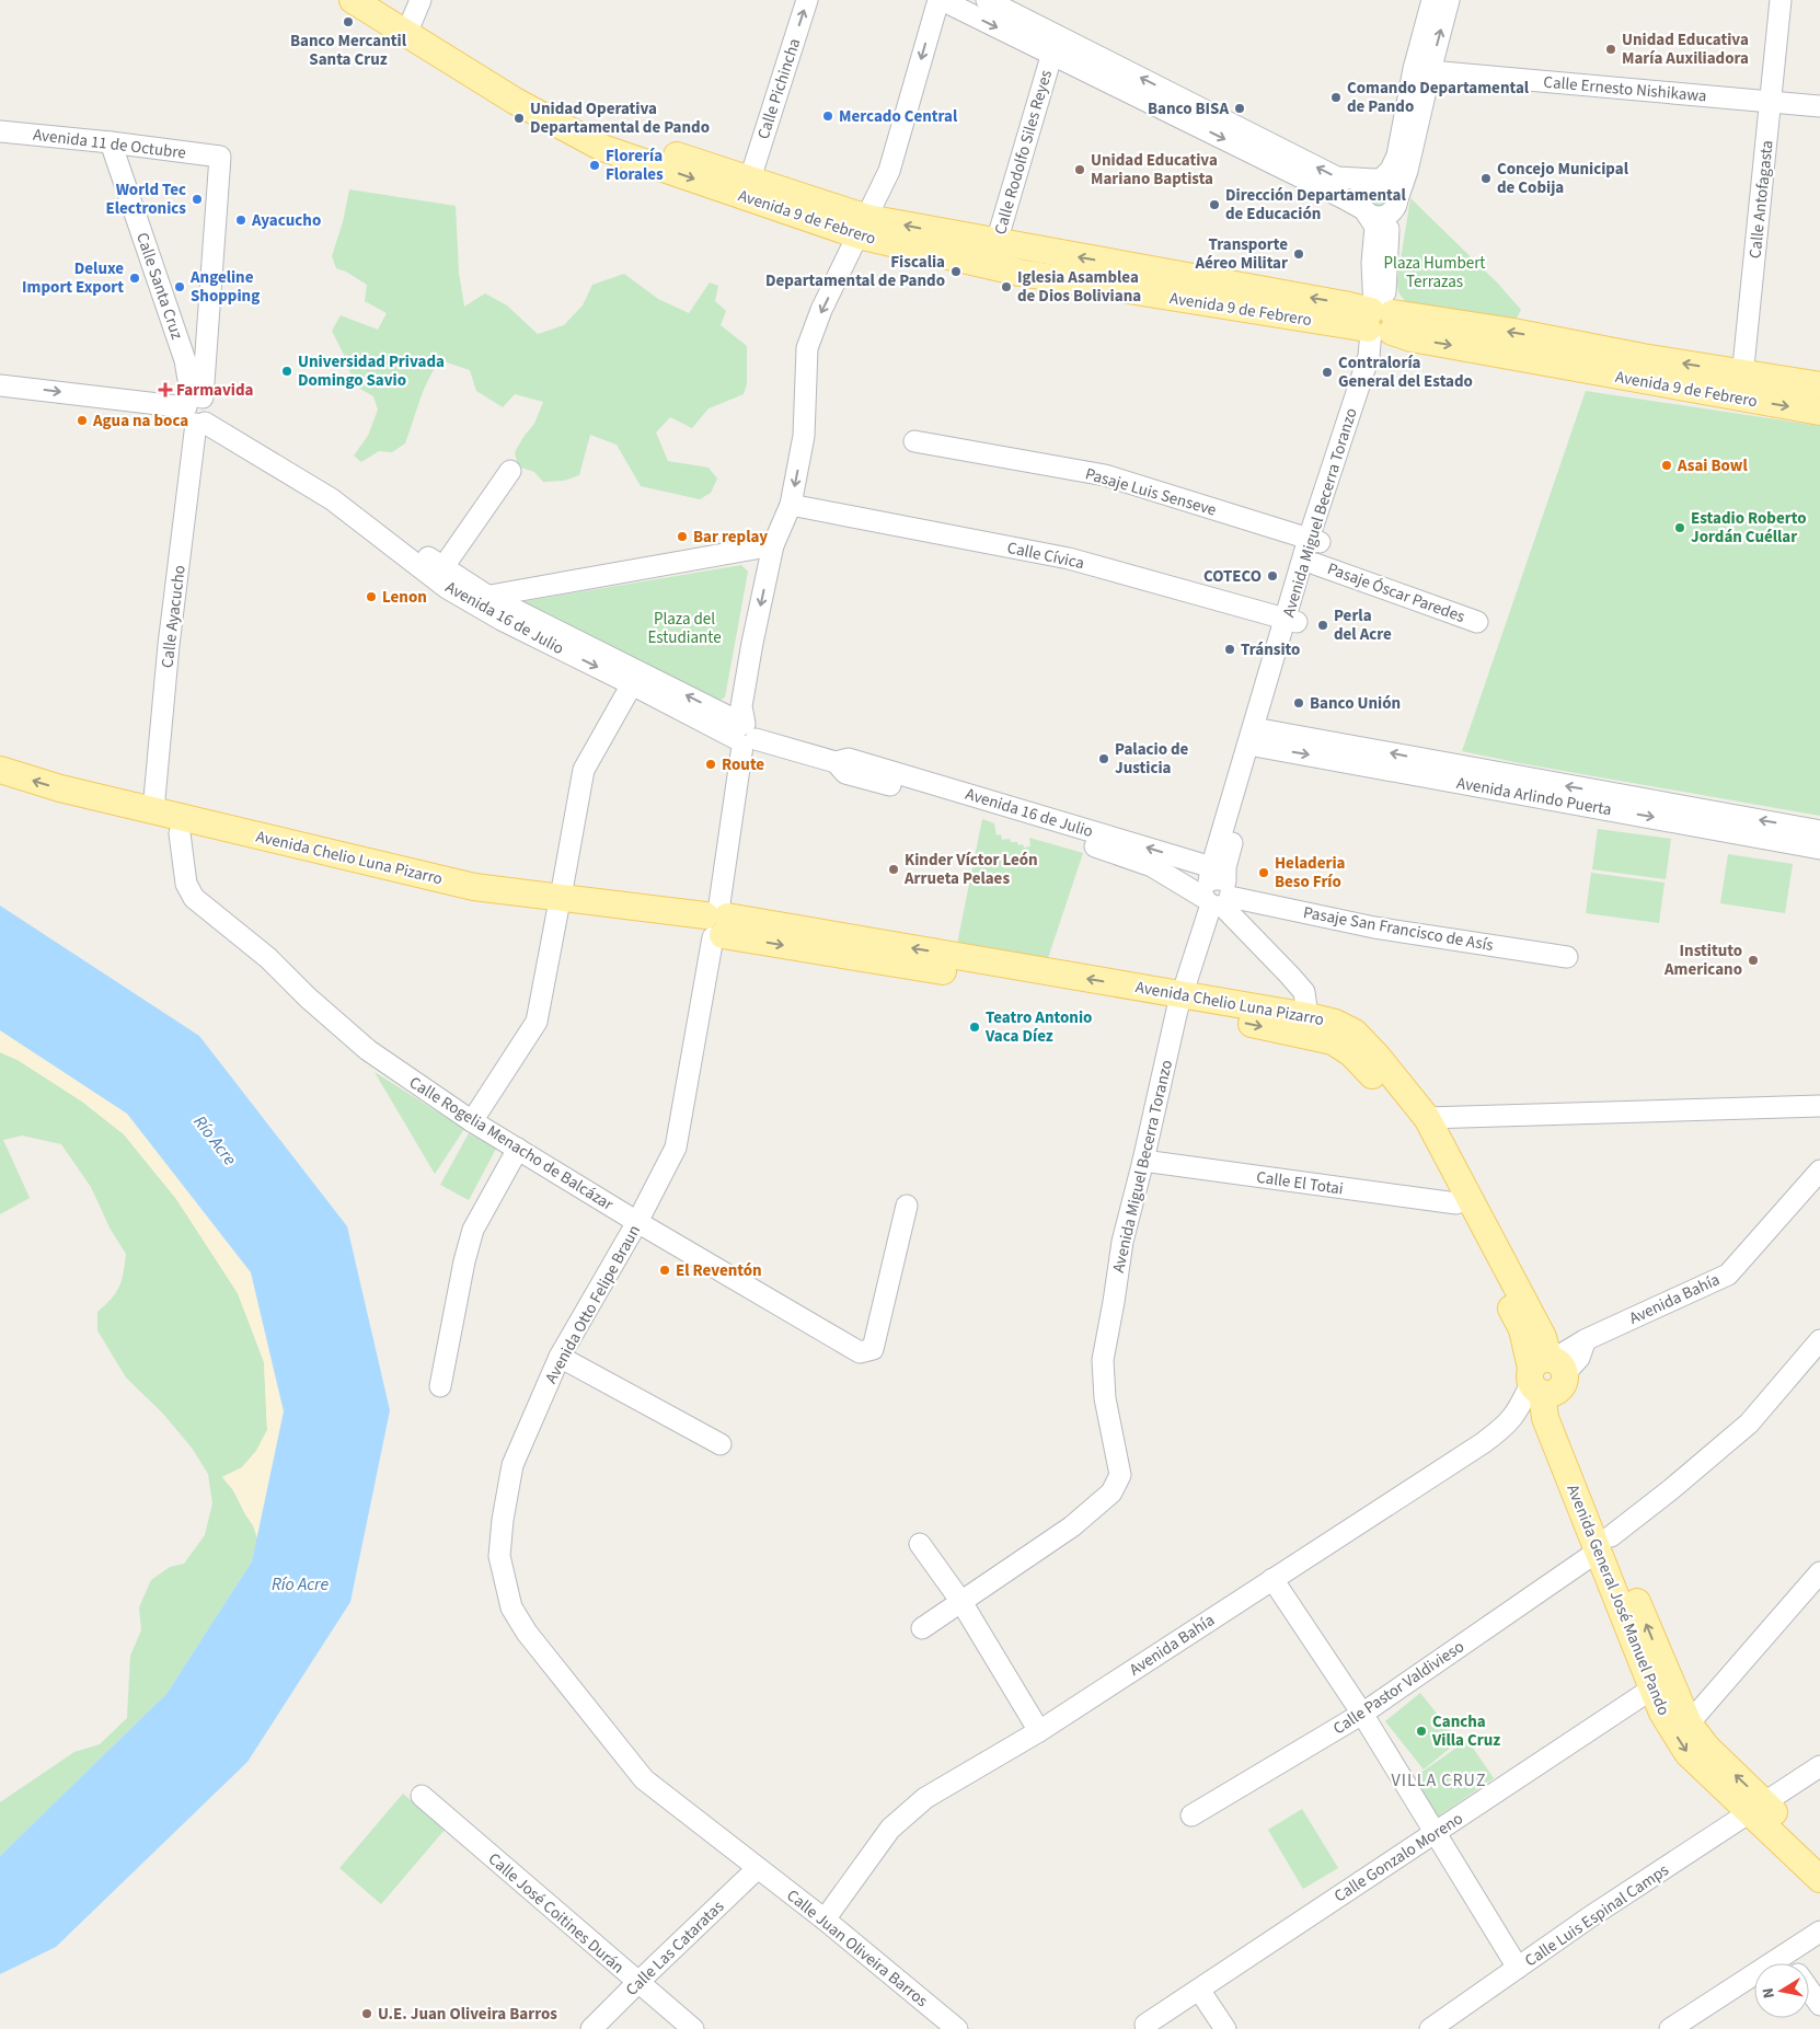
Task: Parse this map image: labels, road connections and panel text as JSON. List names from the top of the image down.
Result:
{
  "streets": {
    "main road": ["Avenida 9 de Febrero", "Avenida Chelio Luna Pizarro", "Avenida General José Manuel Pando"],
    "street": [
      "Calle Pichincha",
      "Calle Ernesto Nishikawa",
      "Avenida 11 de Octubre",
      "Calle Rodolfo Siles Reyes",
      "Calle Antofagasta",
      "Calle Santa Cruz",
      "Pasaje Luis Senseve",
      "Avenida Miguel Becerra Toranzo",
      "Calle Cívica",
      "Pasaje Óscar Paredes",
      "Calle Ayacucho",
      "Avenida 16 de Julio",
      "Avenida Arlindo Puerta",
      "Pasaje San Francisco de Asís",
      "Calle Rogelia Menacho de Balcázar",
      "Calle El Totai",
      "Avenida Bahía",
      "Avenida Otto Felipe Braun",
      "Calle Pastor Valdivieso",
      "Calle Gonzalo Moreno",
      "Calle José Coitines Durán",
      "Calle Luis Espinal Camps",
      "Calle Las Cataratas",
      "Calle Juan Oliveira Barros"
    ]
  },
  "crossings": [
    ["Calle Pichincha", "Avenida 9 de Febrero"],
    ["Calle Ernesto Nishikawa", "Calle Antofagasta"],
    ["Calle Ernesto Nishikawa", "Avenida Miguel Becerra Toranzo"],
    ["Avenida 11 de Octubre", "Calle Santa Cruz"],
    ["Avenida 11 de Octubre", "Calle Ayacucho"],
    ["Calle Rodolfo Siles Reyes", "Avenida 9 de Febrero"],
    ["Calle Antofagasta", "Avenida 9 de Febrero"],
    ["Avenida 9 de Febrero", "Avenida Miguel Becerra Toranzo"],
    ["Avenida 9 de Febrero", "Avenida Otto Felipe Braun"],
    ["Calle Santa Cruz", "Calle Ayacucho"],
    ["Calle Santa Cruz", "Avenida 16 de Julio"],
    ["Pasaje Luis Senseve", "Avenida Miguel Becerra Toranzo"],
    ["Avenida Miguel Becerra Toranzo", "Calle Cívica"],
    ["Avenida Miguel Becerra Toranzo", "Pasaje Óscar Paredes"],
    ["Avenida Miguel Becerra Toranzo", "Avenida 16 de Julio"],
    ["Avenida Miguel Becerra Toranzo", "Avenida Arlindo Puerta"],
    ["Avenida Miguel Becerra Toranzo", "Avenida Chelio Luna Pizarro"],
    ["Avenida Miguel Becerra Toranzo", "Pasaje San Francisco de Asís"],
    ["Avenida Miguel Becerra Toranzo", "Calle El Totai"],
    ["Calle Cívica", "Avenida Otto Felipe Braun"],
    ["Calle Ayacucho", "Avenida 16 de Julio"],
    ["Calle Ayacucho", "Avenida Chelio Luna Pizarro"],
    ["Avenida 16 de Julio", "Avenida Chelio Luna Pizarro"],
    ["Avenida 16 de Julio", "Pasaje San Francisco de Asís"],
    ["Avenida 16 de Julio", "Avenida Otto Felipe Braun"],
    ["Avenida Chelio Luna Pizarro", "Calle Rogelia Menacho de Balcázar"],
    ["Avenida Chelio Luna Pizarro", "Calle El Totai"],
    ["Avenida Chelio Luna Pizarro", "Avenida Bahía"],
    ["Avenida Chelio Luna Pizarro", "Avenida Otto Felipe Braun"],
    ["Avenida Chelio Luna Pizarro", "Avenida General José Manuel Pando"],
    ["Calle Rogelia Menacho de Balcázar", "Avenida Otto Felipe Braun"],
    ["Avenida Bahía", "Avenida General José Manuel Pando"],
    ["Avenida Bahía", "Calle Juan Oliveira Barros"],
    ["Avenida Otto Felipe Braun", "Calle Las Cataratas"],
    ["Avenida Otto Felipe Braun", "Calle Juan Oliveira Barros"],
    ["Avenida General José Manuel Pando", "Calle Pastor Valdivieso"],
    ["Avenida General José Manuel Pando", "Calle Gonzalo Moreno"],
    ["Avenida General José Manuel Pando", "Calle Luis Espinal Camps"],
    ["Calle José Coitines Durán", "Calle Las Cataratas"],
    ["Calle Las Cataratas", "Calle Juan Oliveira Barros"]
  ],
  "one_way": ["Calle Pichincha"],
  "districts": ["VILLA CRUZ"],
  "water": ["Río Acre"],
  "parks": ["Plaza Humbert Terrazas", "Plaza del Estudiante"],
  "places": {
    "other": [
      "Banco Mercantil Santa Cruz",
      "Unidad Educativa María Auxiliadora",
      "Comando Departamental de Pando",
      "Banco BISA",
      "Mercado Central",
      "Unidad Operativa Departamental de Pando",
      "Florería Florales",
      "Unidad Educativa Mariano Baptista",
      "Concejo Municipal de Cobija",
      "World Tec Electronics",
      "Dirección Departamental de Educación",
      "Ayacucho",
      "Transporte Aéreo Militar",
      "Fiscalia Departamental de Pando",
      "Deluxe Import Export",
      "Angeline Shopping",
      "Iglesia Asamblea de Dios Boliviana",
      "Universidad Privada Domingo Savio",
      "Contraloría General del Estado",
      "Agua na boca",
      "Asai Bowl",
      "Estadio Roberto Jordán Cuéllar",
      "Bar replay",
      "COTECO",
      "Lenon",
      "Perla del Acre",
      "Tránsito",
      "Banco Unión",
      "Palacio de Justicia",
      "Route",
      "Kinder Víctor León Arrueta Pelaes",
      "Heladeria Beso Frío",
      "Instituto Americano",
      "Teatro Antonio Vaca Díez",
      "El Reventón",
      "Cancha Villa Cruz",
      "U.E. Juan Oliveira Barros"
    ],
    "health": ["Farmavida"]
  },
  "north": "left"
}
